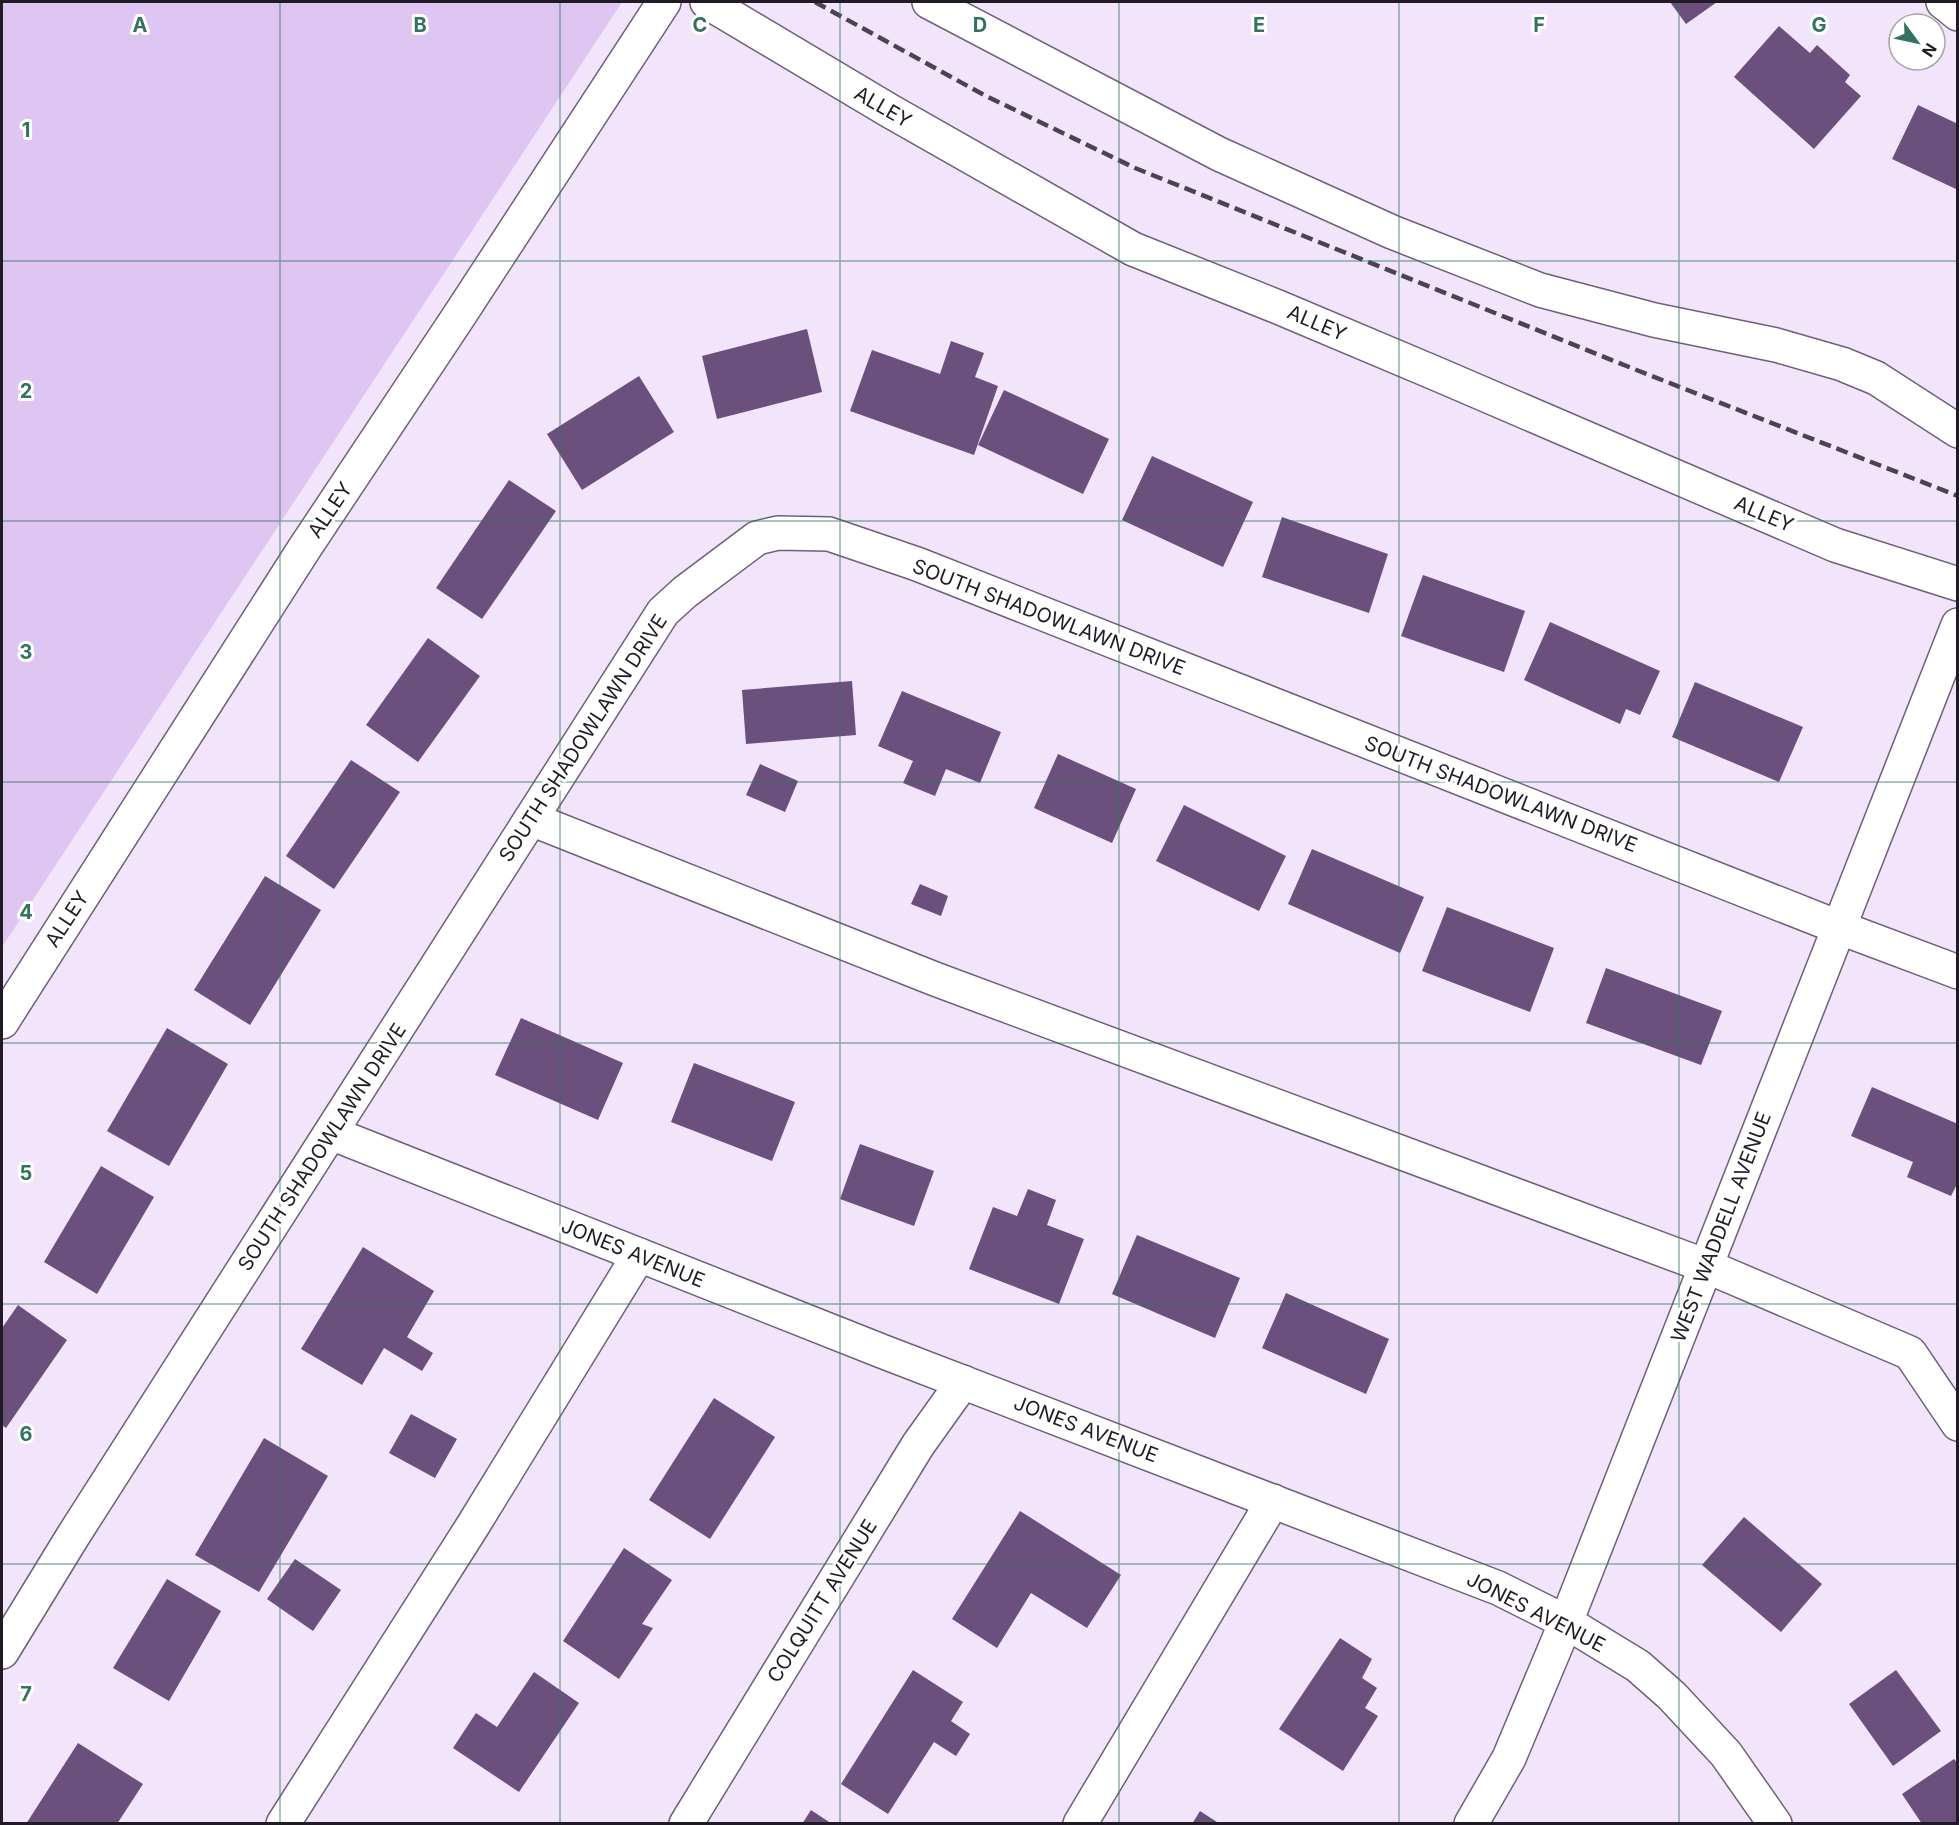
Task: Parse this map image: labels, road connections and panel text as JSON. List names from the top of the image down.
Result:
{
  "streets": {
    "street": [
      "ALLEY",
      "SOUTH SHADOWLAWN DRIVE",
      "WEST WADDELL AVENUE",
      "JONES AVENUE",
      "COLQUITT AVENUE"
    ]
  },
  "crossings": [
    ["SOUTH SHADOWLAWN DRIVE", "WEST WADDELL AVENUE"],
    ["SOUTH SHADOWLAWN DRIVE", "JONES AVENUE"],
    ["WEST WADDELL AVENUE", "JONES AVENUE"],
    ["JONES AVENUE", "COLQUITT AVENUE"]
  ],
  "north": "bottom right",
  "grid": {
    "columns": [
      "A",
      "B",
      "C",
      "D",
      "E",
      "F",
      "G"
    ],
    "rows": [
      "1",
      "2",
      "3",
      "4",
      "5",
      "6",
      "7"
    ]
  }
}
